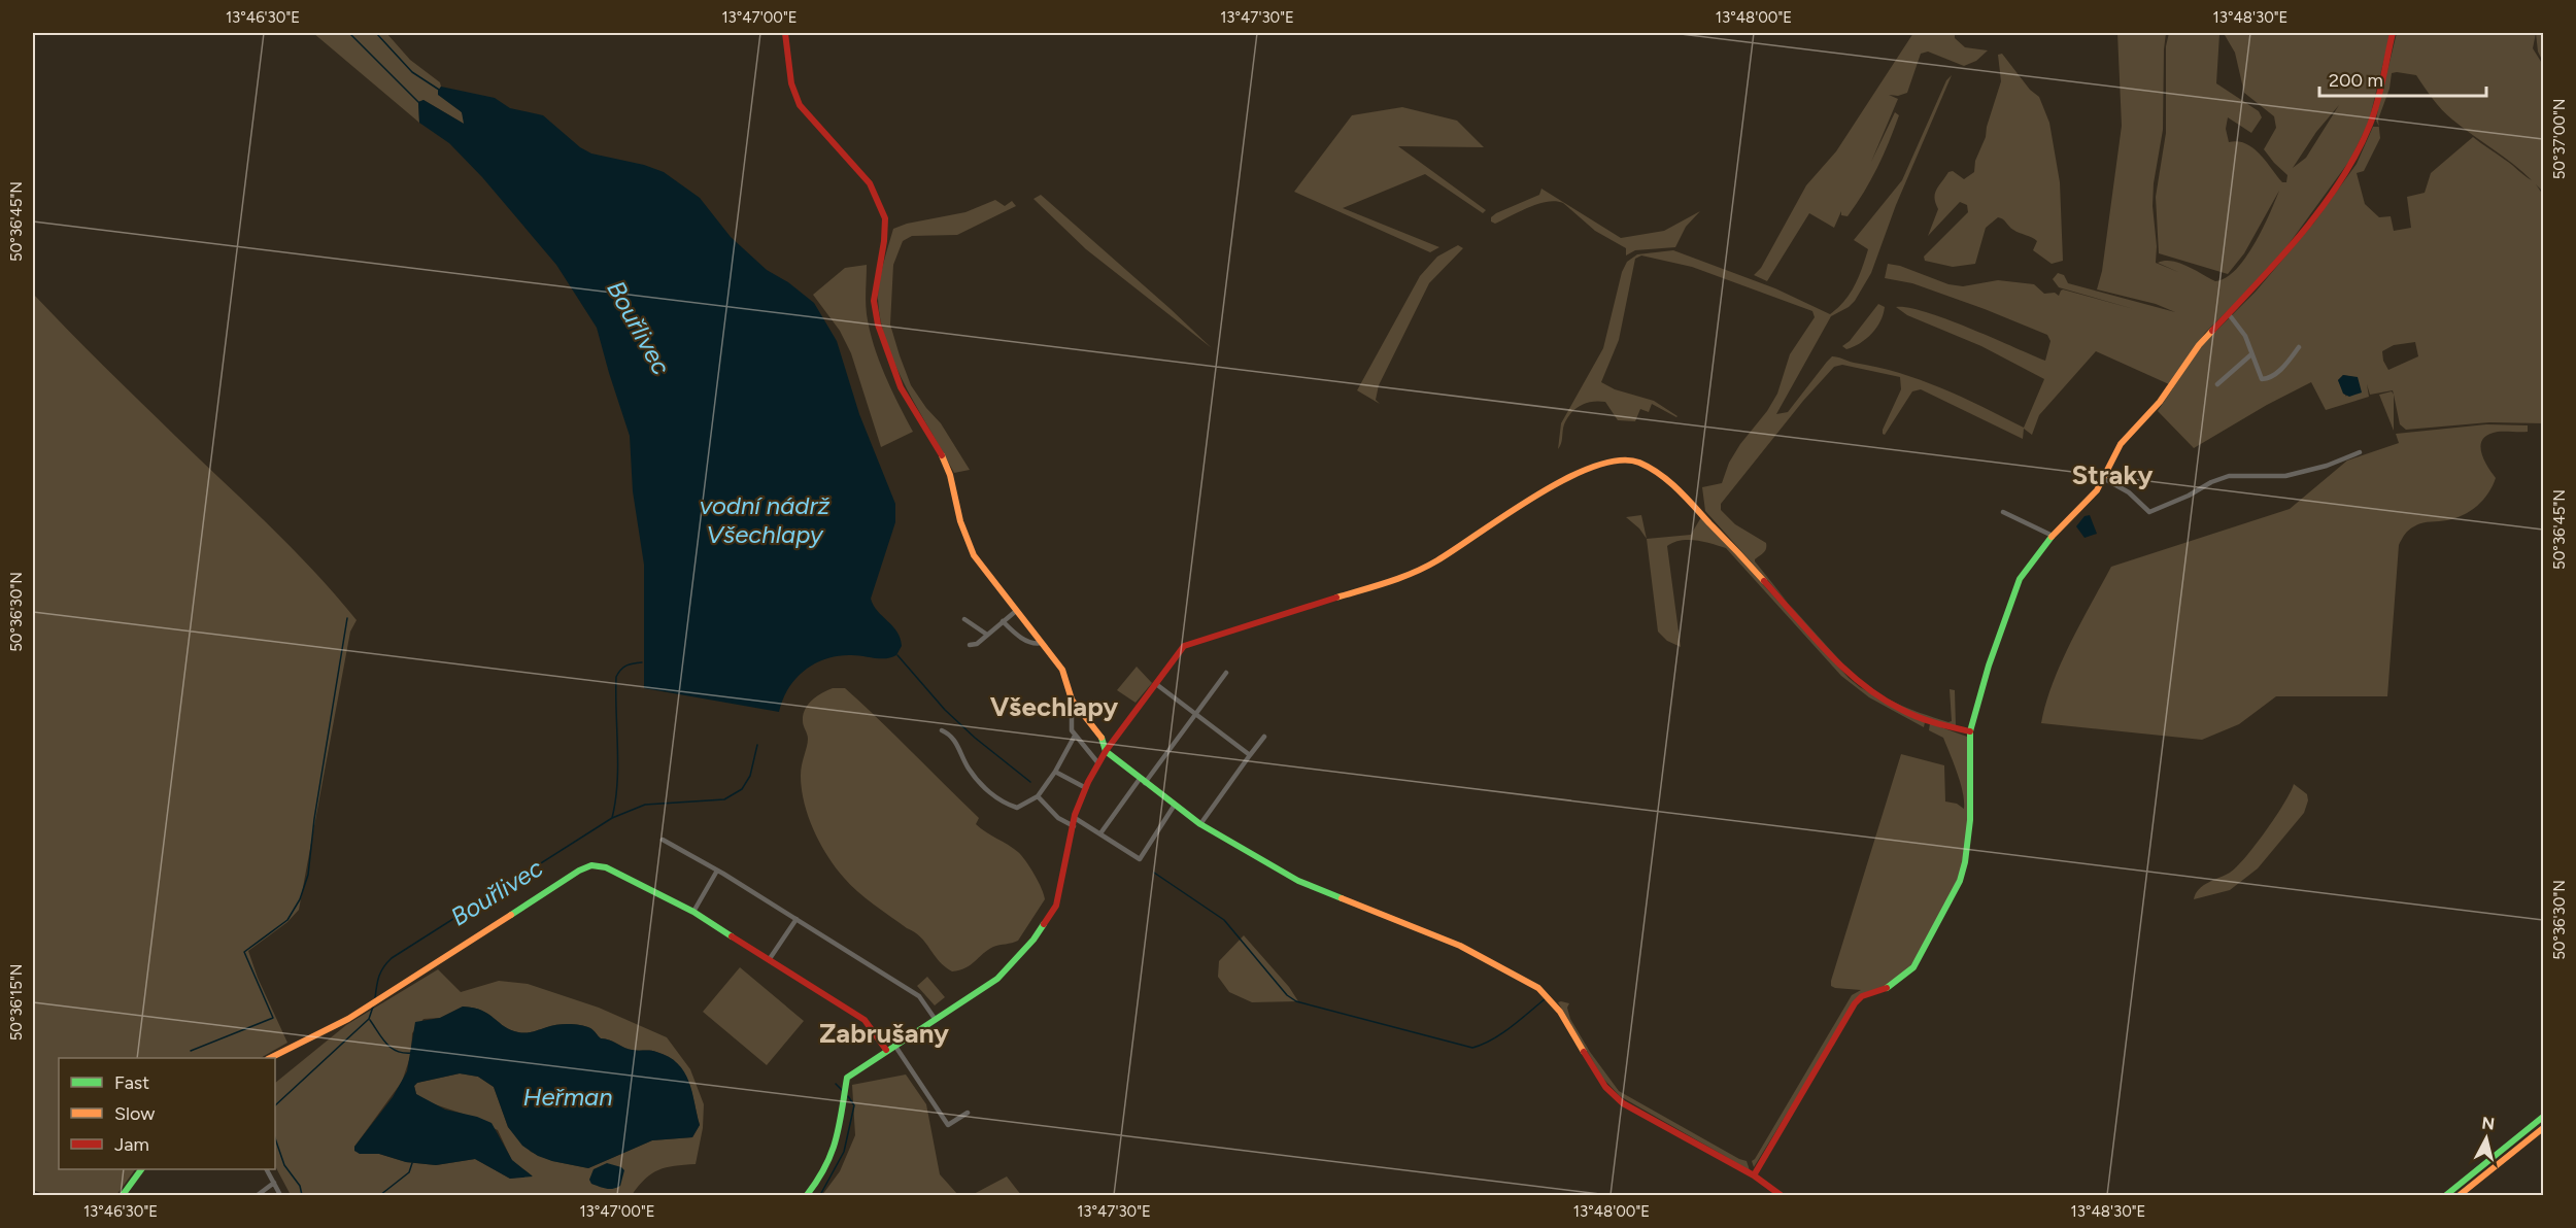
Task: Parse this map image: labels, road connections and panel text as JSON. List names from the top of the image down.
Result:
{
  "districts": ["Straky", "Všechlapy", "Zabrušany"],
  "water": ["Bouřlivec", "vodní nádrž Všechlapy", "Heřman"],
  "legend": ["Fast", "Slow", "Jam"],
  "scale_bar": "200 m",
  "north": "top",
  "coordinates": [
    "13°46'30\"E",
    "13°47'00\"E",
    "13°47'30\"E",
    "13°48'00\"E",
    "13°48'30\"E",
    "50°37'00\"N",
    "50°36'45\"N",
    "50°36'30\"N",
    "50°36'15\"N"
  ]
}
